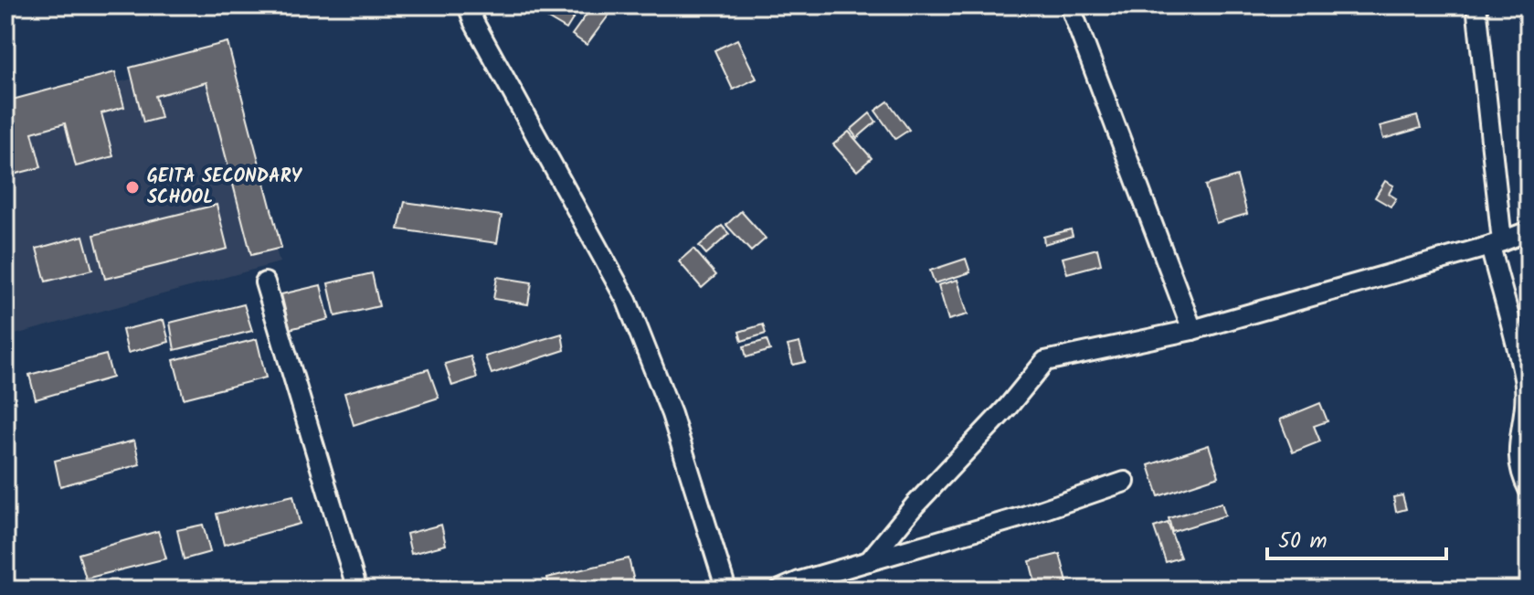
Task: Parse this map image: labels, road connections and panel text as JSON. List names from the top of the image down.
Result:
{
  "places": ["GEITA SECONDARY SCHOOL"],
  "scale_bar": "50 m"
}
